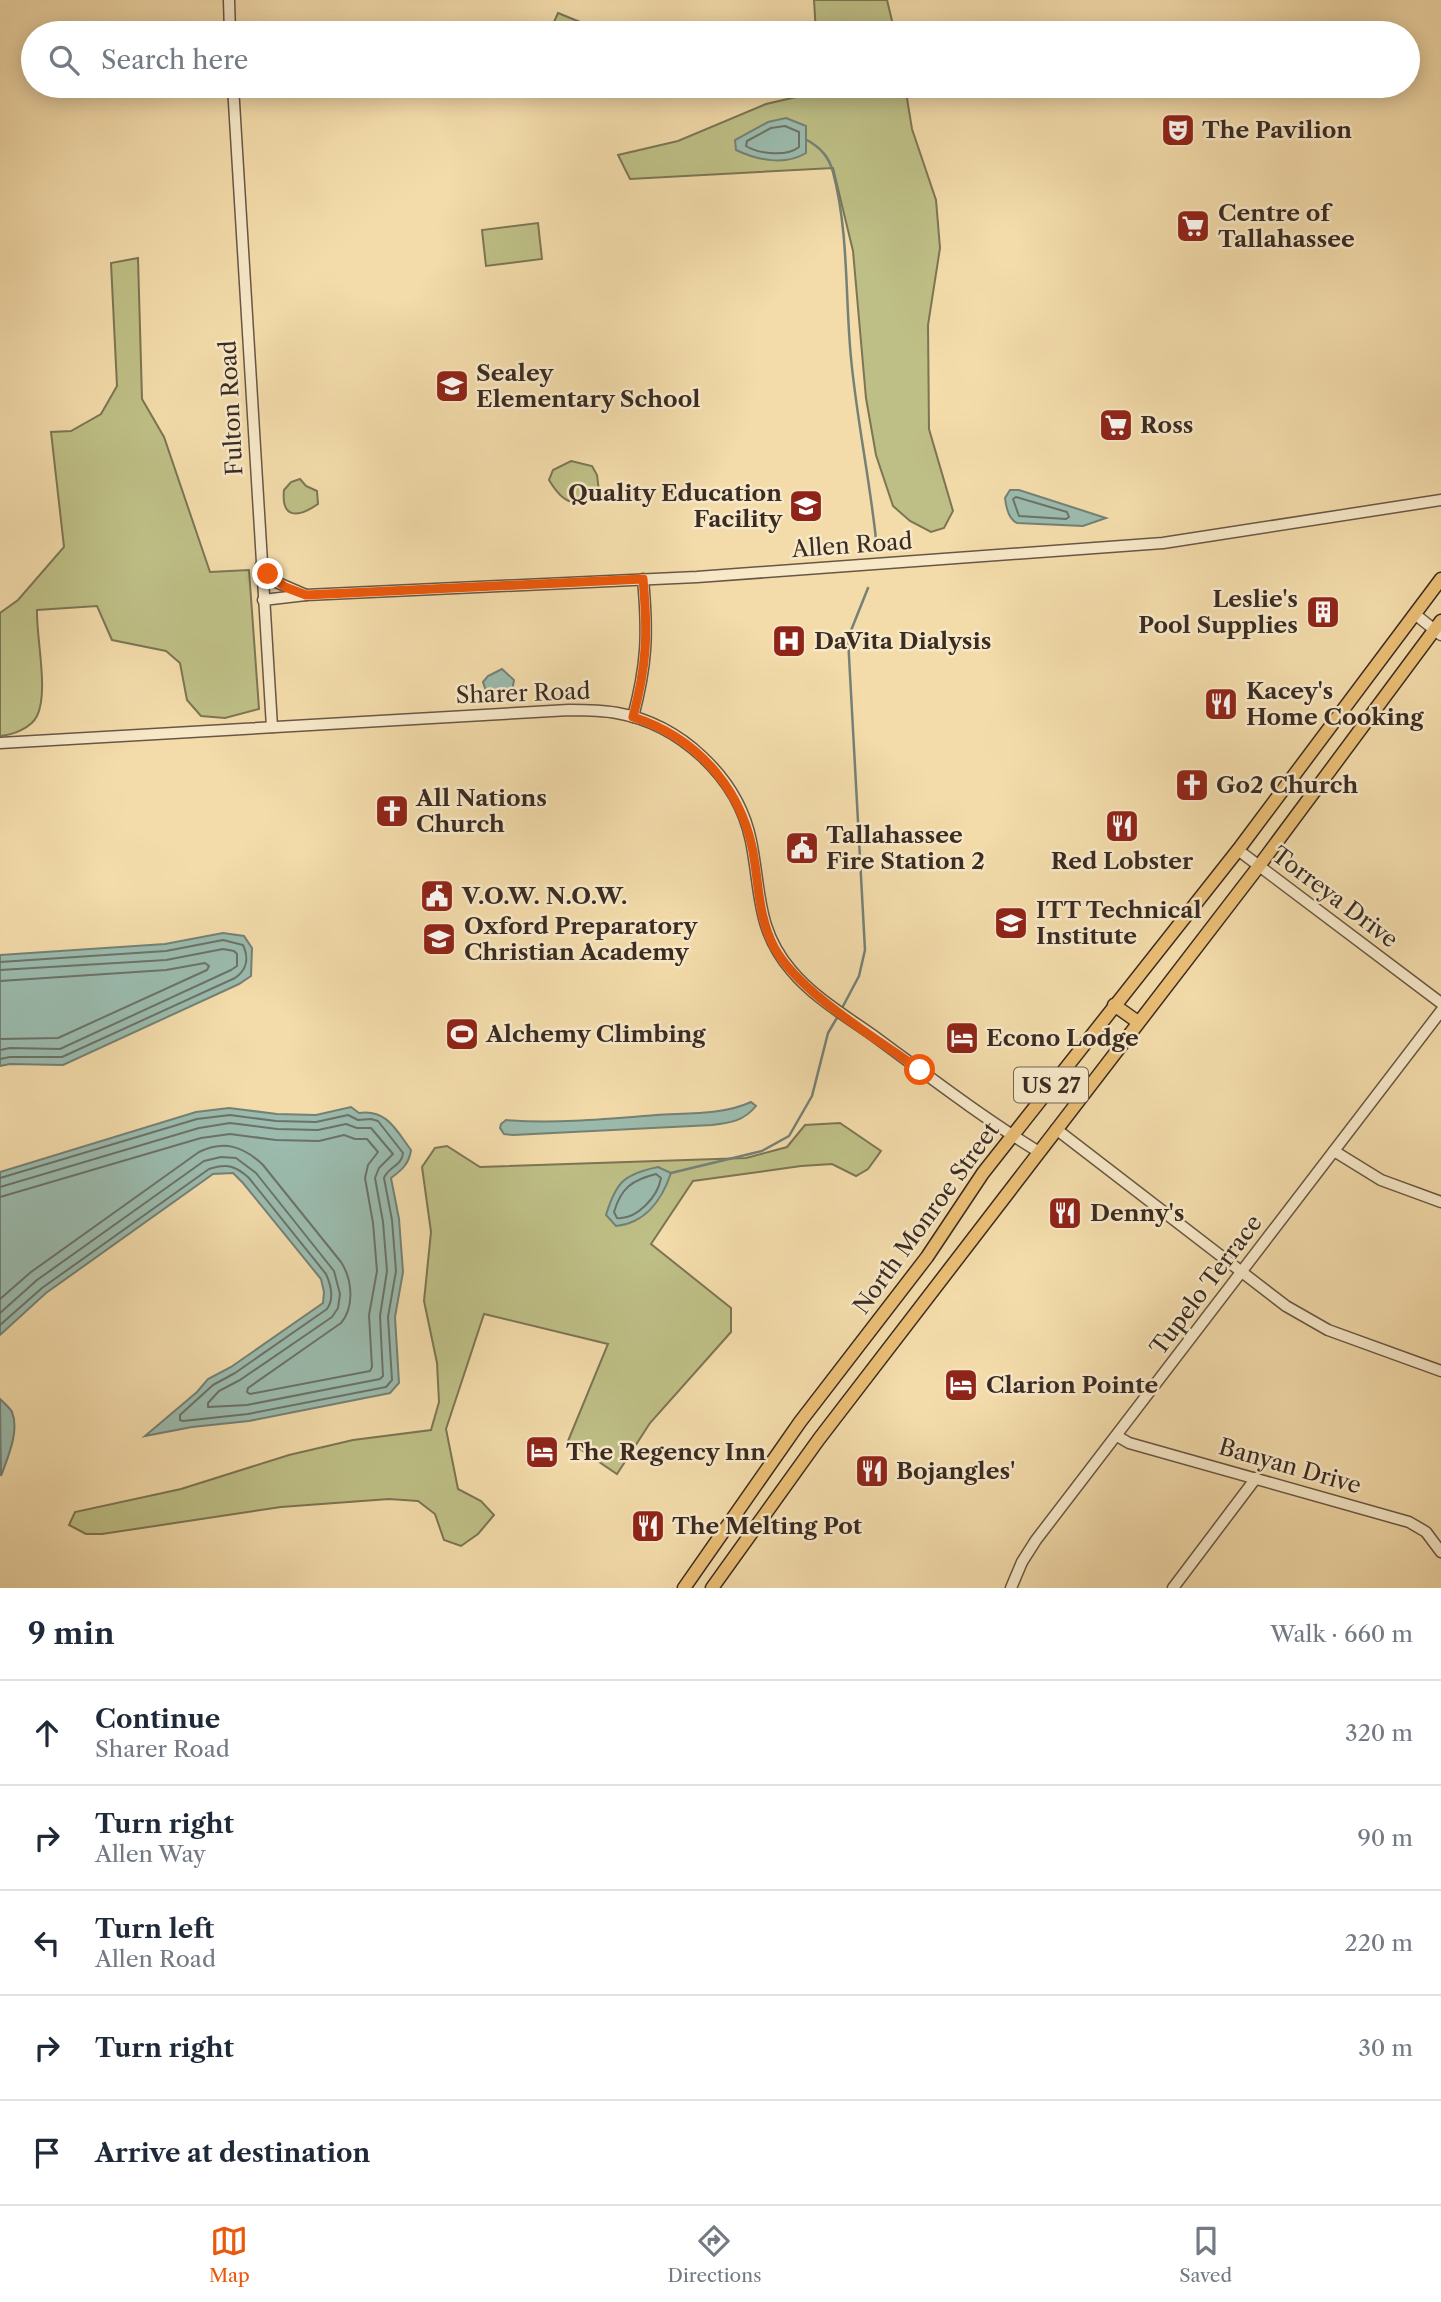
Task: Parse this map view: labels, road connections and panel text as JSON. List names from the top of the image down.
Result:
{
  "streets": {
    "main road": ["US 27", "North Monroe Street"],
    "street": [
      "Fulton Road",
      "Allen Road",
      "Sharer Road",
      "Torreya Drive",
      "Tupelo Terrace",
      "Banyan Drive"
    ]
  },
  "crossings": [
    ["Fulton Road", "Allen Road"],
    ["Fulton Road", "Sharer Road"],
    ["Sharer Road", "North Monroe Street"],
    ["Torreya Drive", "North Monroe Street"],
    ["Tupelo Terrace", "Banyan Drive"]
  ],
  "places": {
    "theatre": ["The Pavilion"],
    "supermarket": ["Centre of Tallahassee", "Ross"],
    "school or university": [
      "Sealey Elementary School",
      "Quality Education Facility",
      "ITT Technical Institute",
      "Oxford Preparatory Christian Academy"
    ],
    "building": ["Leslie's Pool Supplies"],
    "hospital": ["DaVita Dialysis"],
    "restaurant": [
      "Kacey's Home Cooking",
      "Red Lobster",
      "Denny's",
      "Bojangles'",
      "The Melting Pot"
    ],
    "church": ["Go2 Church", "All Nations Church"],
    "public building": ["Tallahassee Fire Station 2", "V.O.W. N.O.W."],
    "sports": ["Alchemy Climbing"],
    "hotel": ["Econo Lodge", "Clarion Pointe", "The Regency Inn"]
  },
  "page": {
    "search": "Search here",
    "heading": ["9 min", "Walk · 660 m"],
    "list": [
      ["Continue", "Sharer Road", "320 m"],
      ["Turn right", "Allen Way", "90 m"],
      ["Turn left", "Allen Road", "220 m"],
      ["Turn right", "30 m"],
      "Arrive at destination"
    ],
    "nav": ["Map", "Directions", "Saved"]
  }
}
